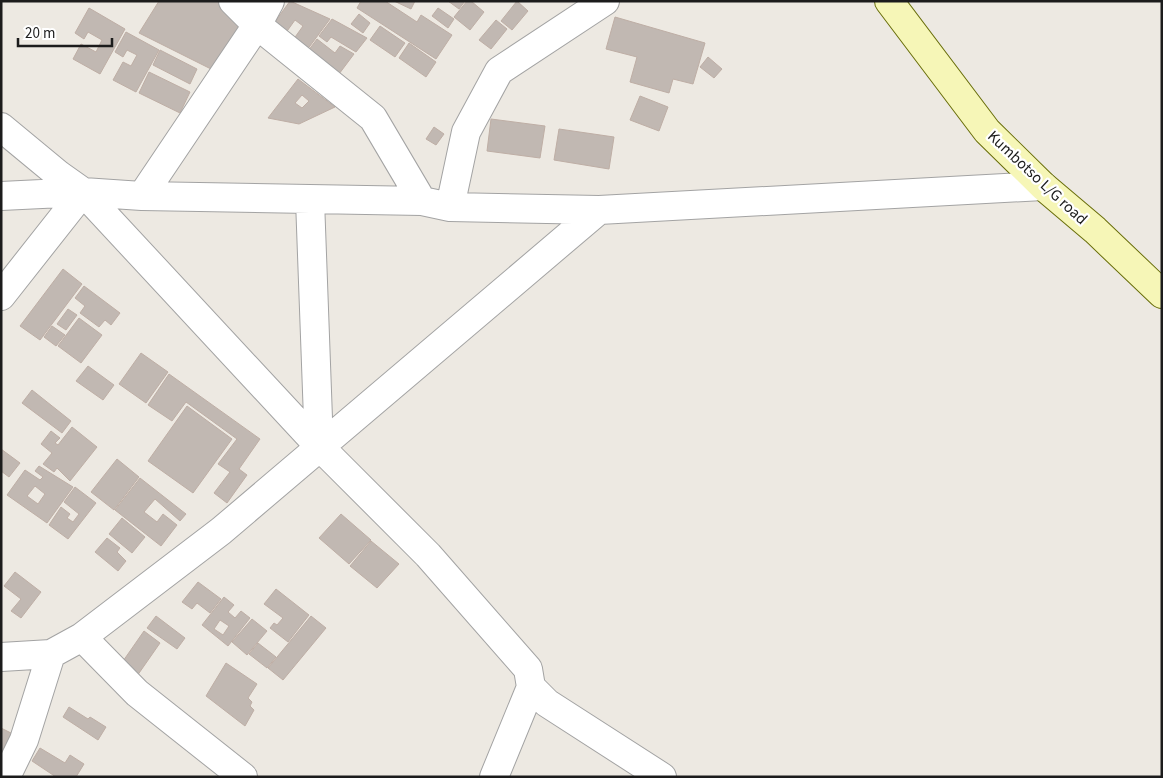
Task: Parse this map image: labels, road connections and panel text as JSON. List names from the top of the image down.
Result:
{
  "streets": {
    "main road": ["Kumbotso L/G road"]
  },
  "scale_bar": "20 m"
}
